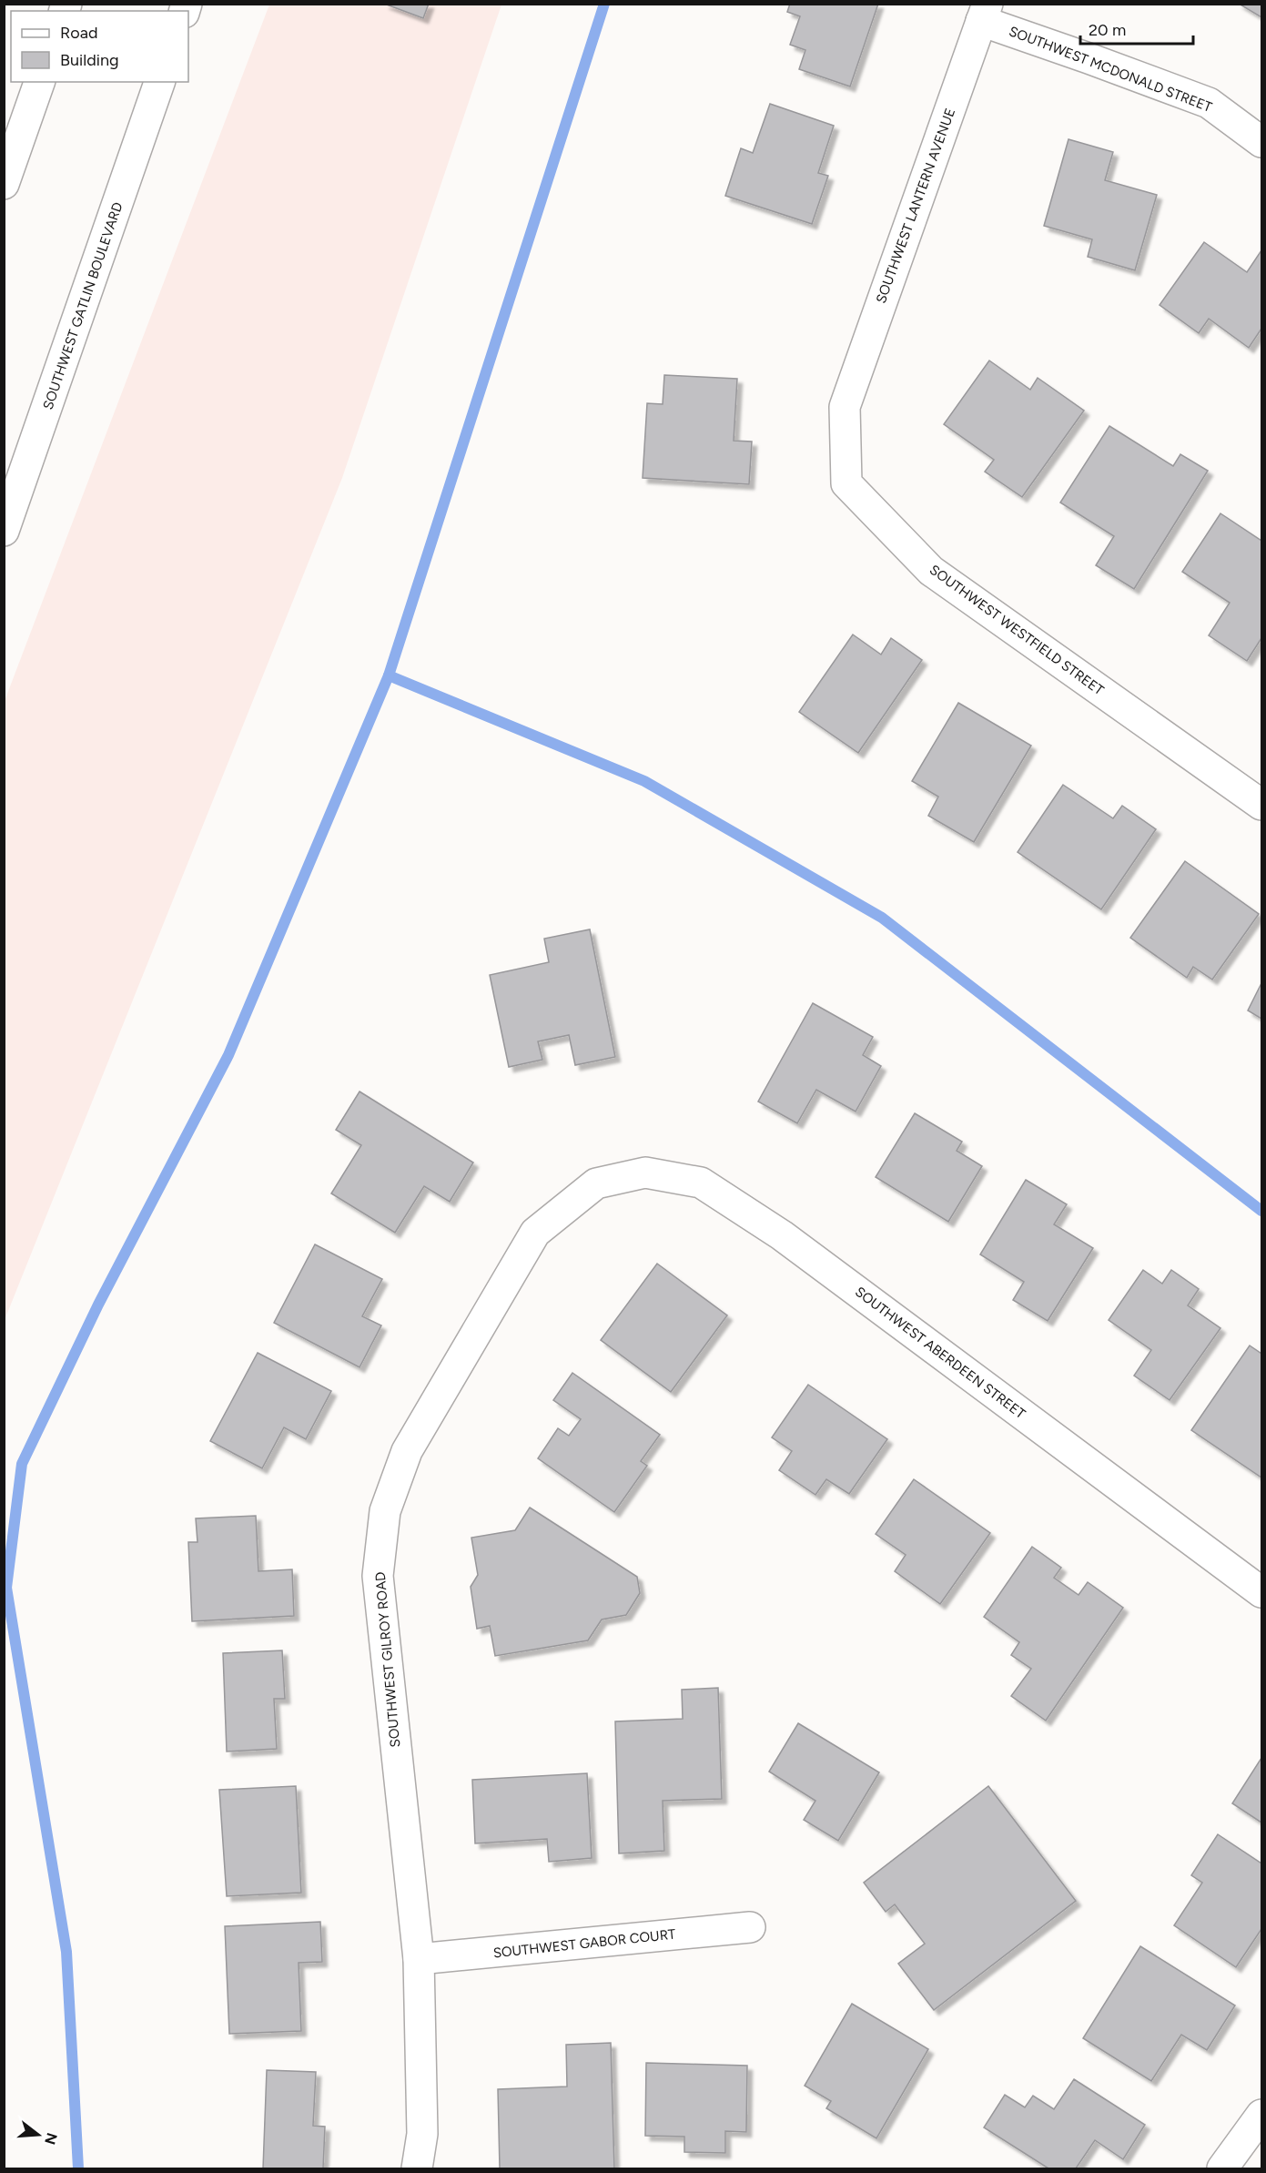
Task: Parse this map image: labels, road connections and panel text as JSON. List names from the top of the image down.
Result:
{
  "streets": {
    "street": [
      "SOUTHWEST MCDONALD STREET",
      "SOUTHWEST LANTERN AVENUE",
      "SOUTHWEST GATLIN BOULEVARD",
      "SOUTHWEST WESTFIELD STREET",
      "SOUTHWEST ABERDEEN STREET",
      "SOUTHWEST GILROY ROAD",
      "SOUTHWEST GABOR COURT"
    ]
  },
  "crossings": [
    ["SOUTHWEST MCDONALD STREET", "SOUTHWEST LANTERN AVENUE"],
    ["SOUTHWEST LANTERN AVENUE", "SOUTHWEST WESTFIELD STREET"],
    ["SOUTHWEST ABERDEEN STREET", "SOUTHWEST GILROY ROAD"],
    ["SOUTHWEST GILROY ROAD", "SOUTHWEST GABOR COURT"]
  ],
  "legend": ["Road", "Building"],
  "scale_bar": "20 m",
  "north": "right"
}
